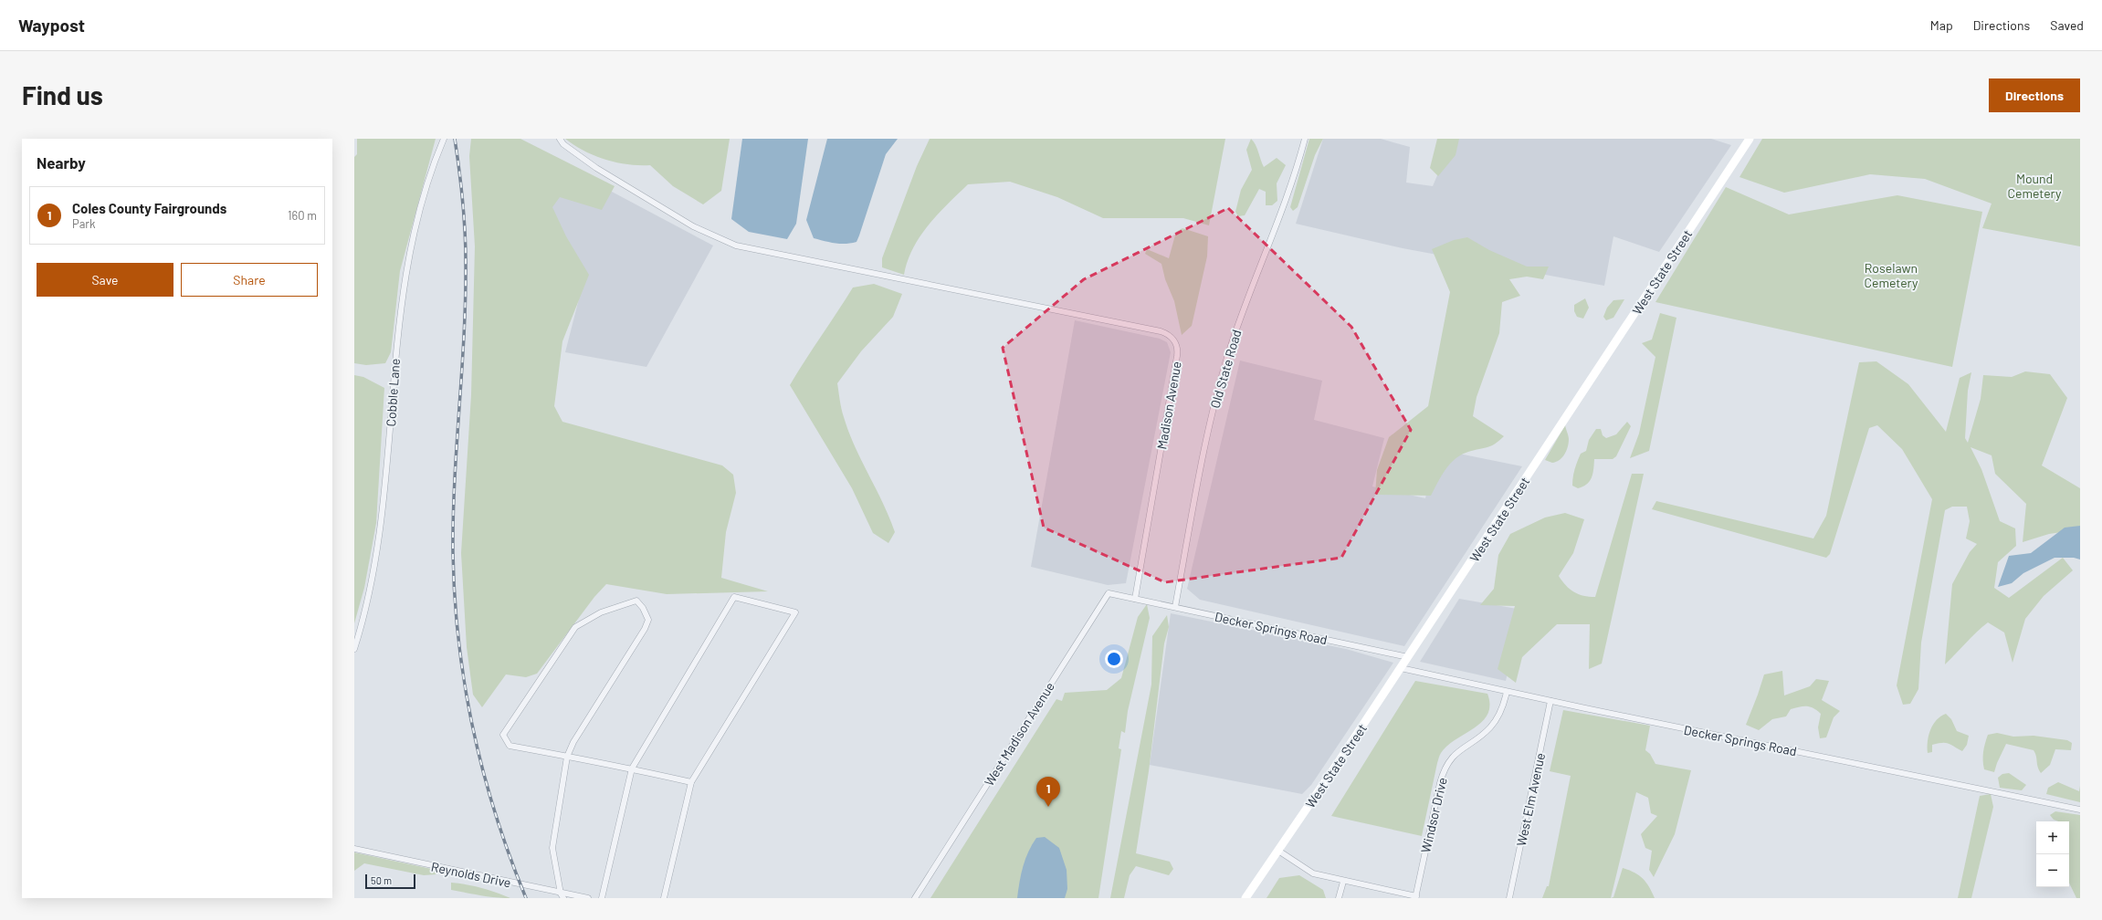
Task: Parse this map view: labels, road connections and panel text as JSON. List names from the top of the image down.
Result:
{
  "streets": {
    "street": [
      "West State Street",
      "Old State Road",
      "Cobble Lane",
      "Madison Avenue",
      "Decker Springs Road",
      "West Madison Avenue",
      "West Elm Avenue",
      "Windsor Drive",
      "Reynolds Drive"
    ]
  },
  "crossings": [
    ["West State Street", "Decker Springs Road"],
    ["Old State Road", "Decker Springs Road"],
    ["Madison Avenue", "Decker Springs Road"],
    ["Madison Avenue", "West Madison Avenue"],
    ["Decker Springs Road", "West Madison Avenue"],
    ["Decker Springs Road", "West Elm Avenue"],
    ["Decker Springs Road", "Windsor Drive"]
  ],
  "parks": ["Mound Cemetery", "Roselawn Cemetery"],
  "scale_bar": "50 m",
  "page": {
    "header": "Waypost",
    "nav": ["Map", "Directions", "Saved"],
    "buttons": [
      "Directions",
      ["Save", "Share"]
    ],
    "title": "Find us",
    "heading": "Nearby",
    "list": [
      {
        "mark": "1",
        "name": "Coles County Fairgrounds",
        "note": "Park",
        "value": "160 m"
      }
    ],
    "pins": "1",
    "map_buttons": ["+", "−"],
    "scale": "50 m"
  }
}
